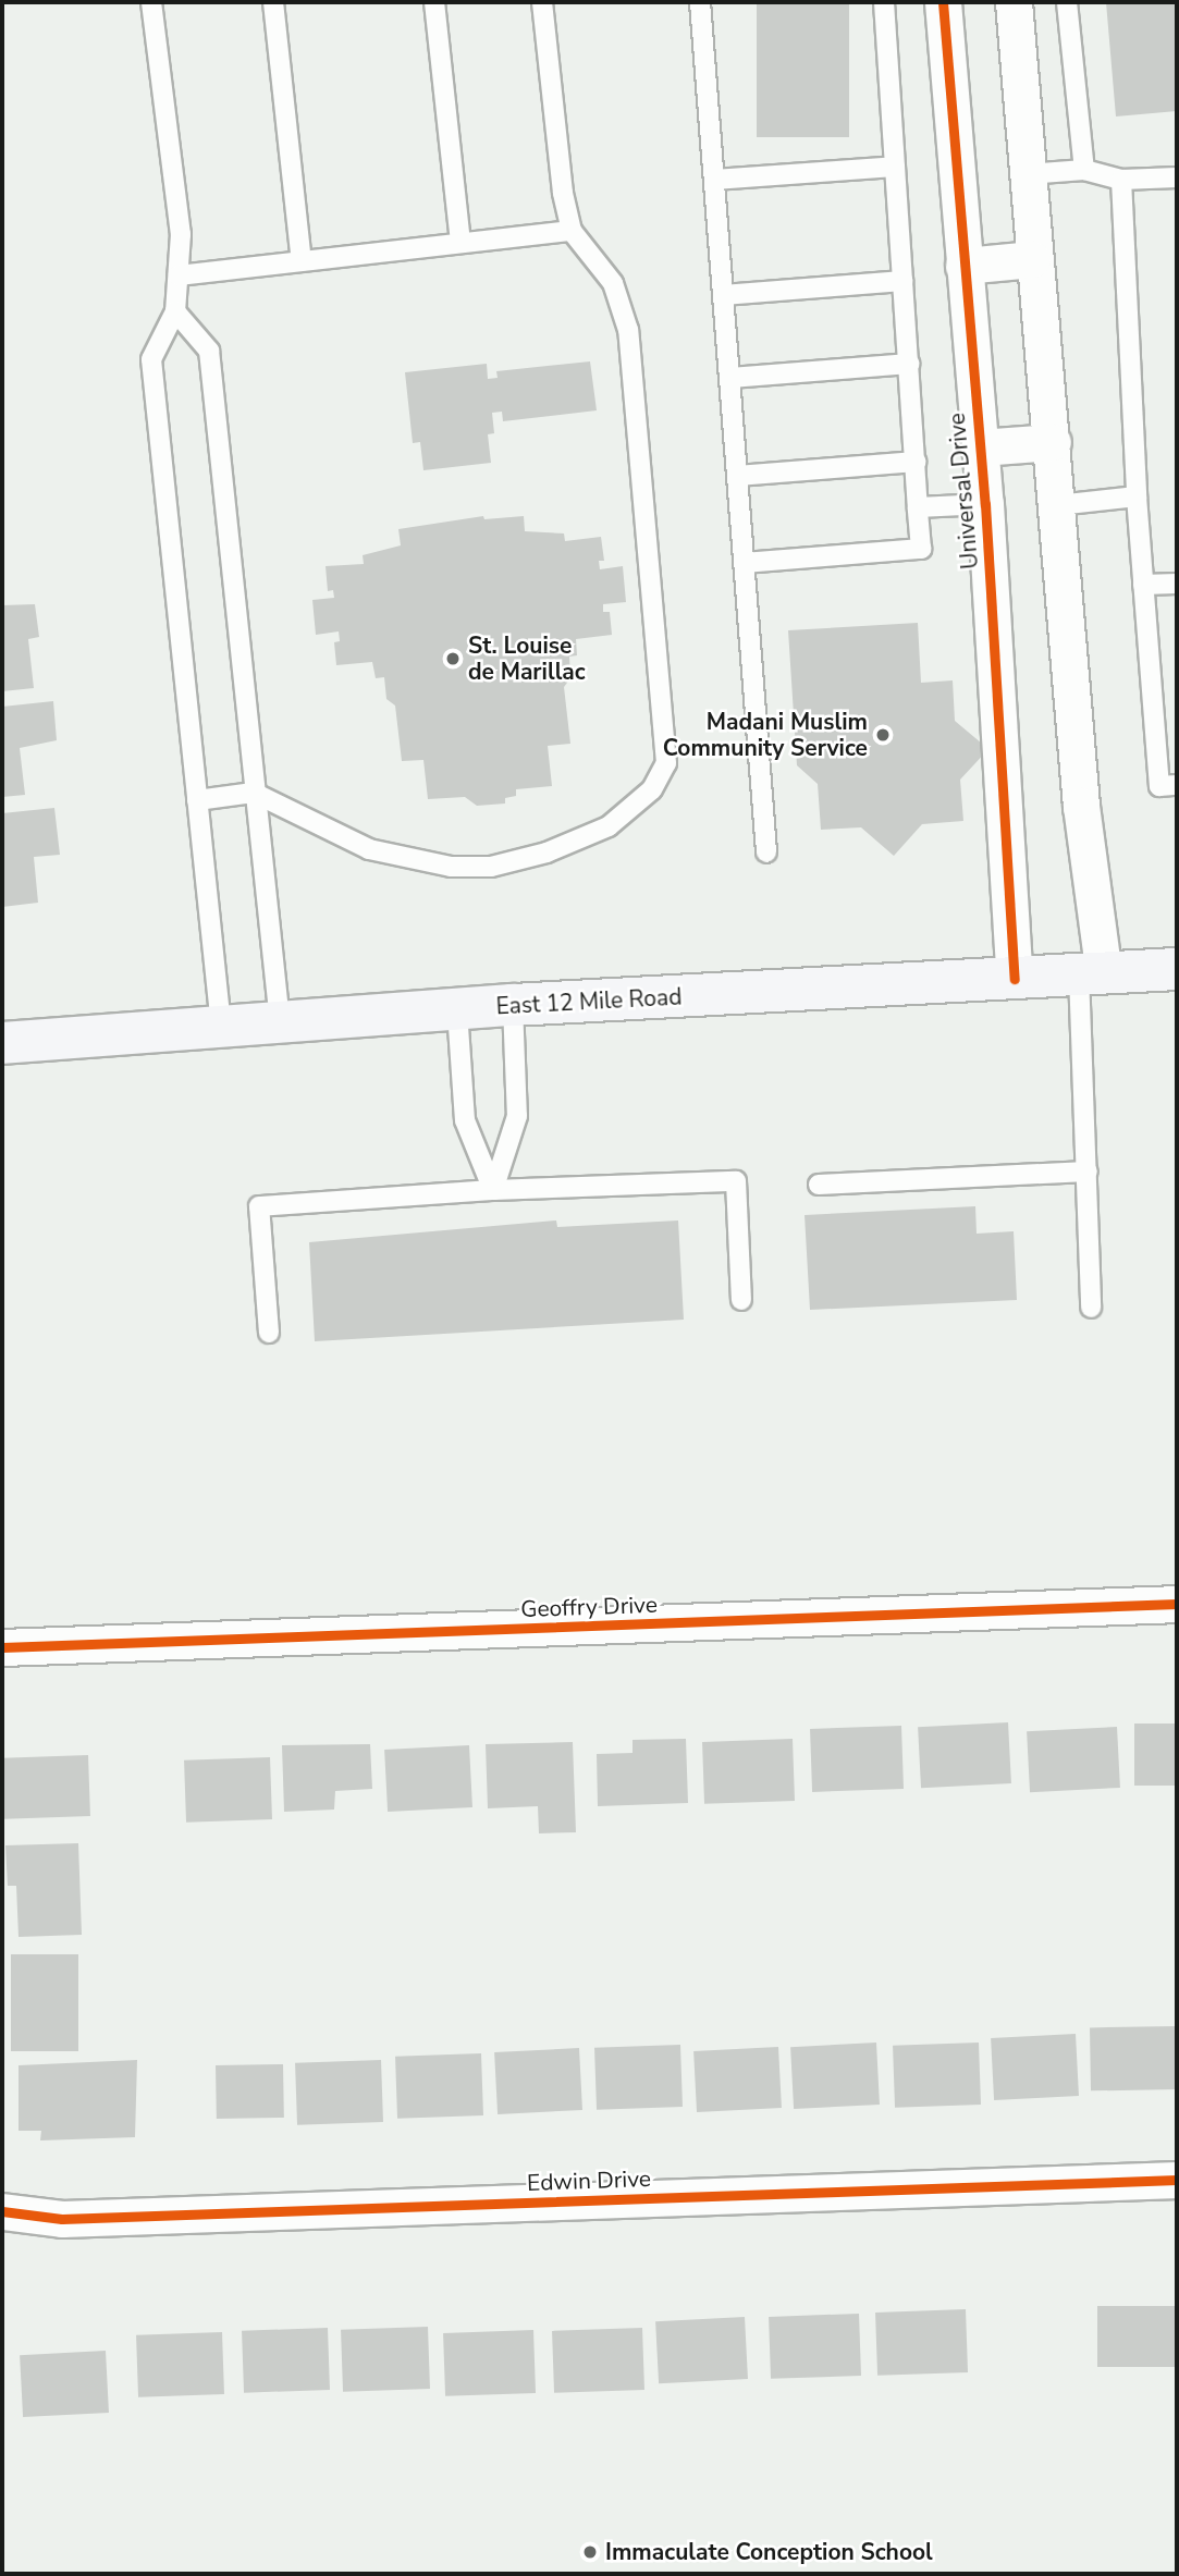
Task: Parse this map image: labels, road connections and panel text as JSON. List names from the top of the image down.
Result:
{
  "streets": {
    "main road": ["East 12 Mile Road"],
    "street": ["Universal Drive", "Geoffry Drive", "Edwin Drive"]
  },
  "crossings": [
    ["Universal Drive", "East 12 Mile Road"]
  ],
  "places": ["St. Louise de Marillac", "Madani Muslim Community Service", "Immaculate Conception School"]
}
